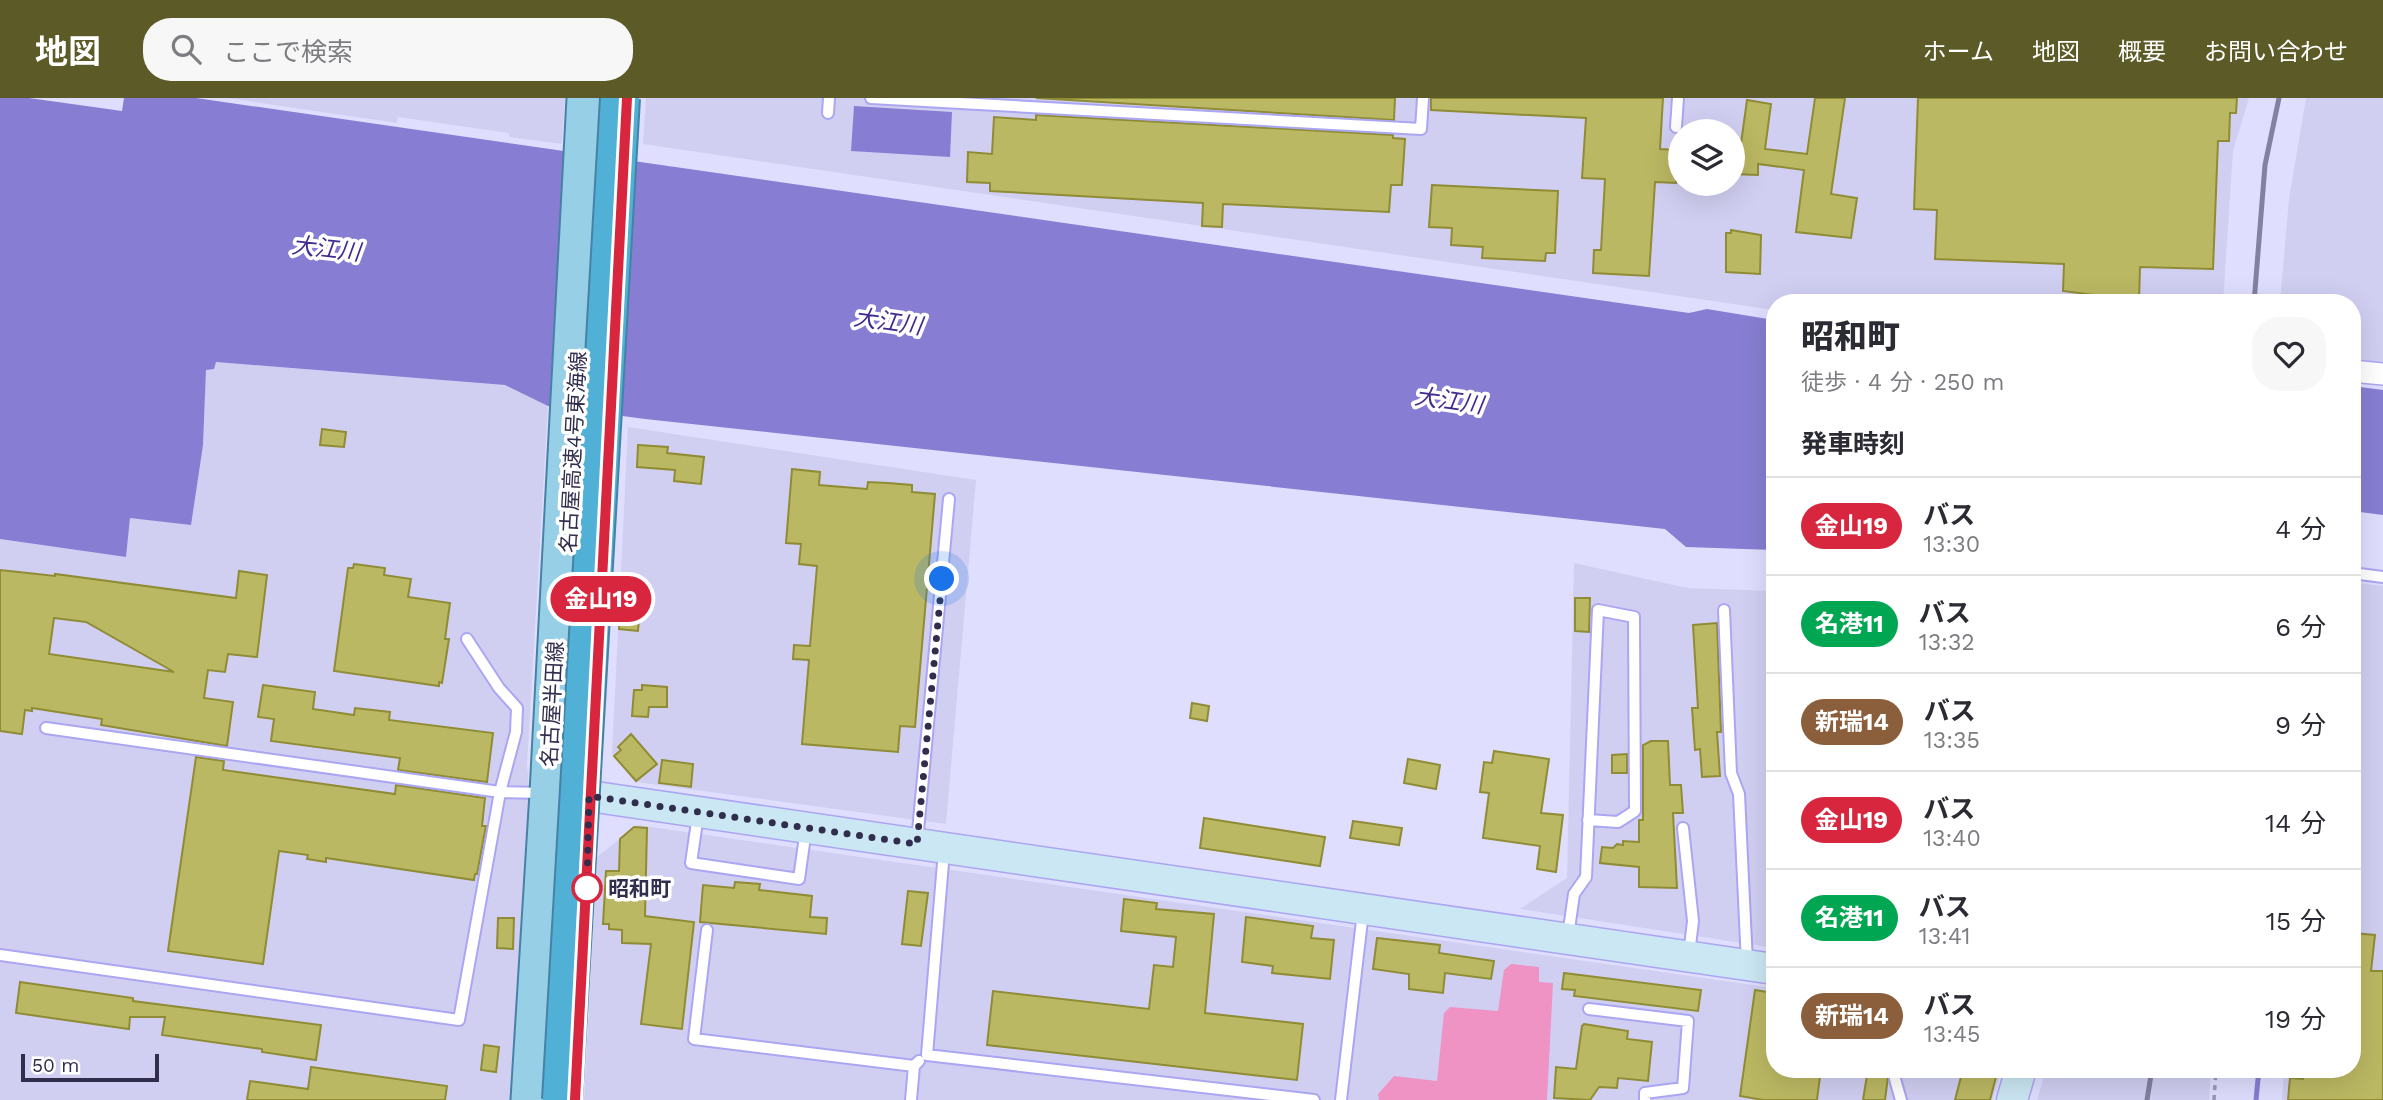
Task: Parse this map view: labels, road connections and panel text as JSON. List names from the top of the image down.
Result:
{
  "streets": {
    "highway": ["名古屋高速4号東海線"],
    "main road": ["名古屋半田線"]
  },
  "water": ["大江川"],
  "places": ["昭和町"],
  "lines": ["bus line 金山19"],
  "scale_bar": "50 m",
  "page": {
    "header": "地図",
    "search": "ここで検索",
    "nav": [
      "ホーム",
      "地図",
      "概要",
      "お問い合わせ"
    ],
    "on_map": "金山19",
    "heading": [
      ["昭和町", "徒歩 · 4 分 · 250 m"],
      "発車時刻"
    ],
    "list": [
      {
        "mark": "金山19",
        "name": "バス",
        "note": "13:30",
        "value": "4 分"
      },
      {
        "mark": "名港11",
        "name": "バス",
        "note": "13:32",
        "value": "6 分"
      },
      {
        "mark": "新瑞14",
        "name": "バス",
        "note": "13:35",
        "value": "9 分"
      },
      {
        "mark": "金山19",
        "name": "バス",
        "note": "13:40",
        "value": "14 分"
      },
      {
        "mark": "名港11",
        "name": "バス",
        "note": "13:41",
        "value": "15 分"
      },
      {
        "mark": "新瑞14",
        "name": "バス",
        "note": "13:45",
        "value": "19 分"
      }
    ],
    "scale": "50 m"
  }
}
